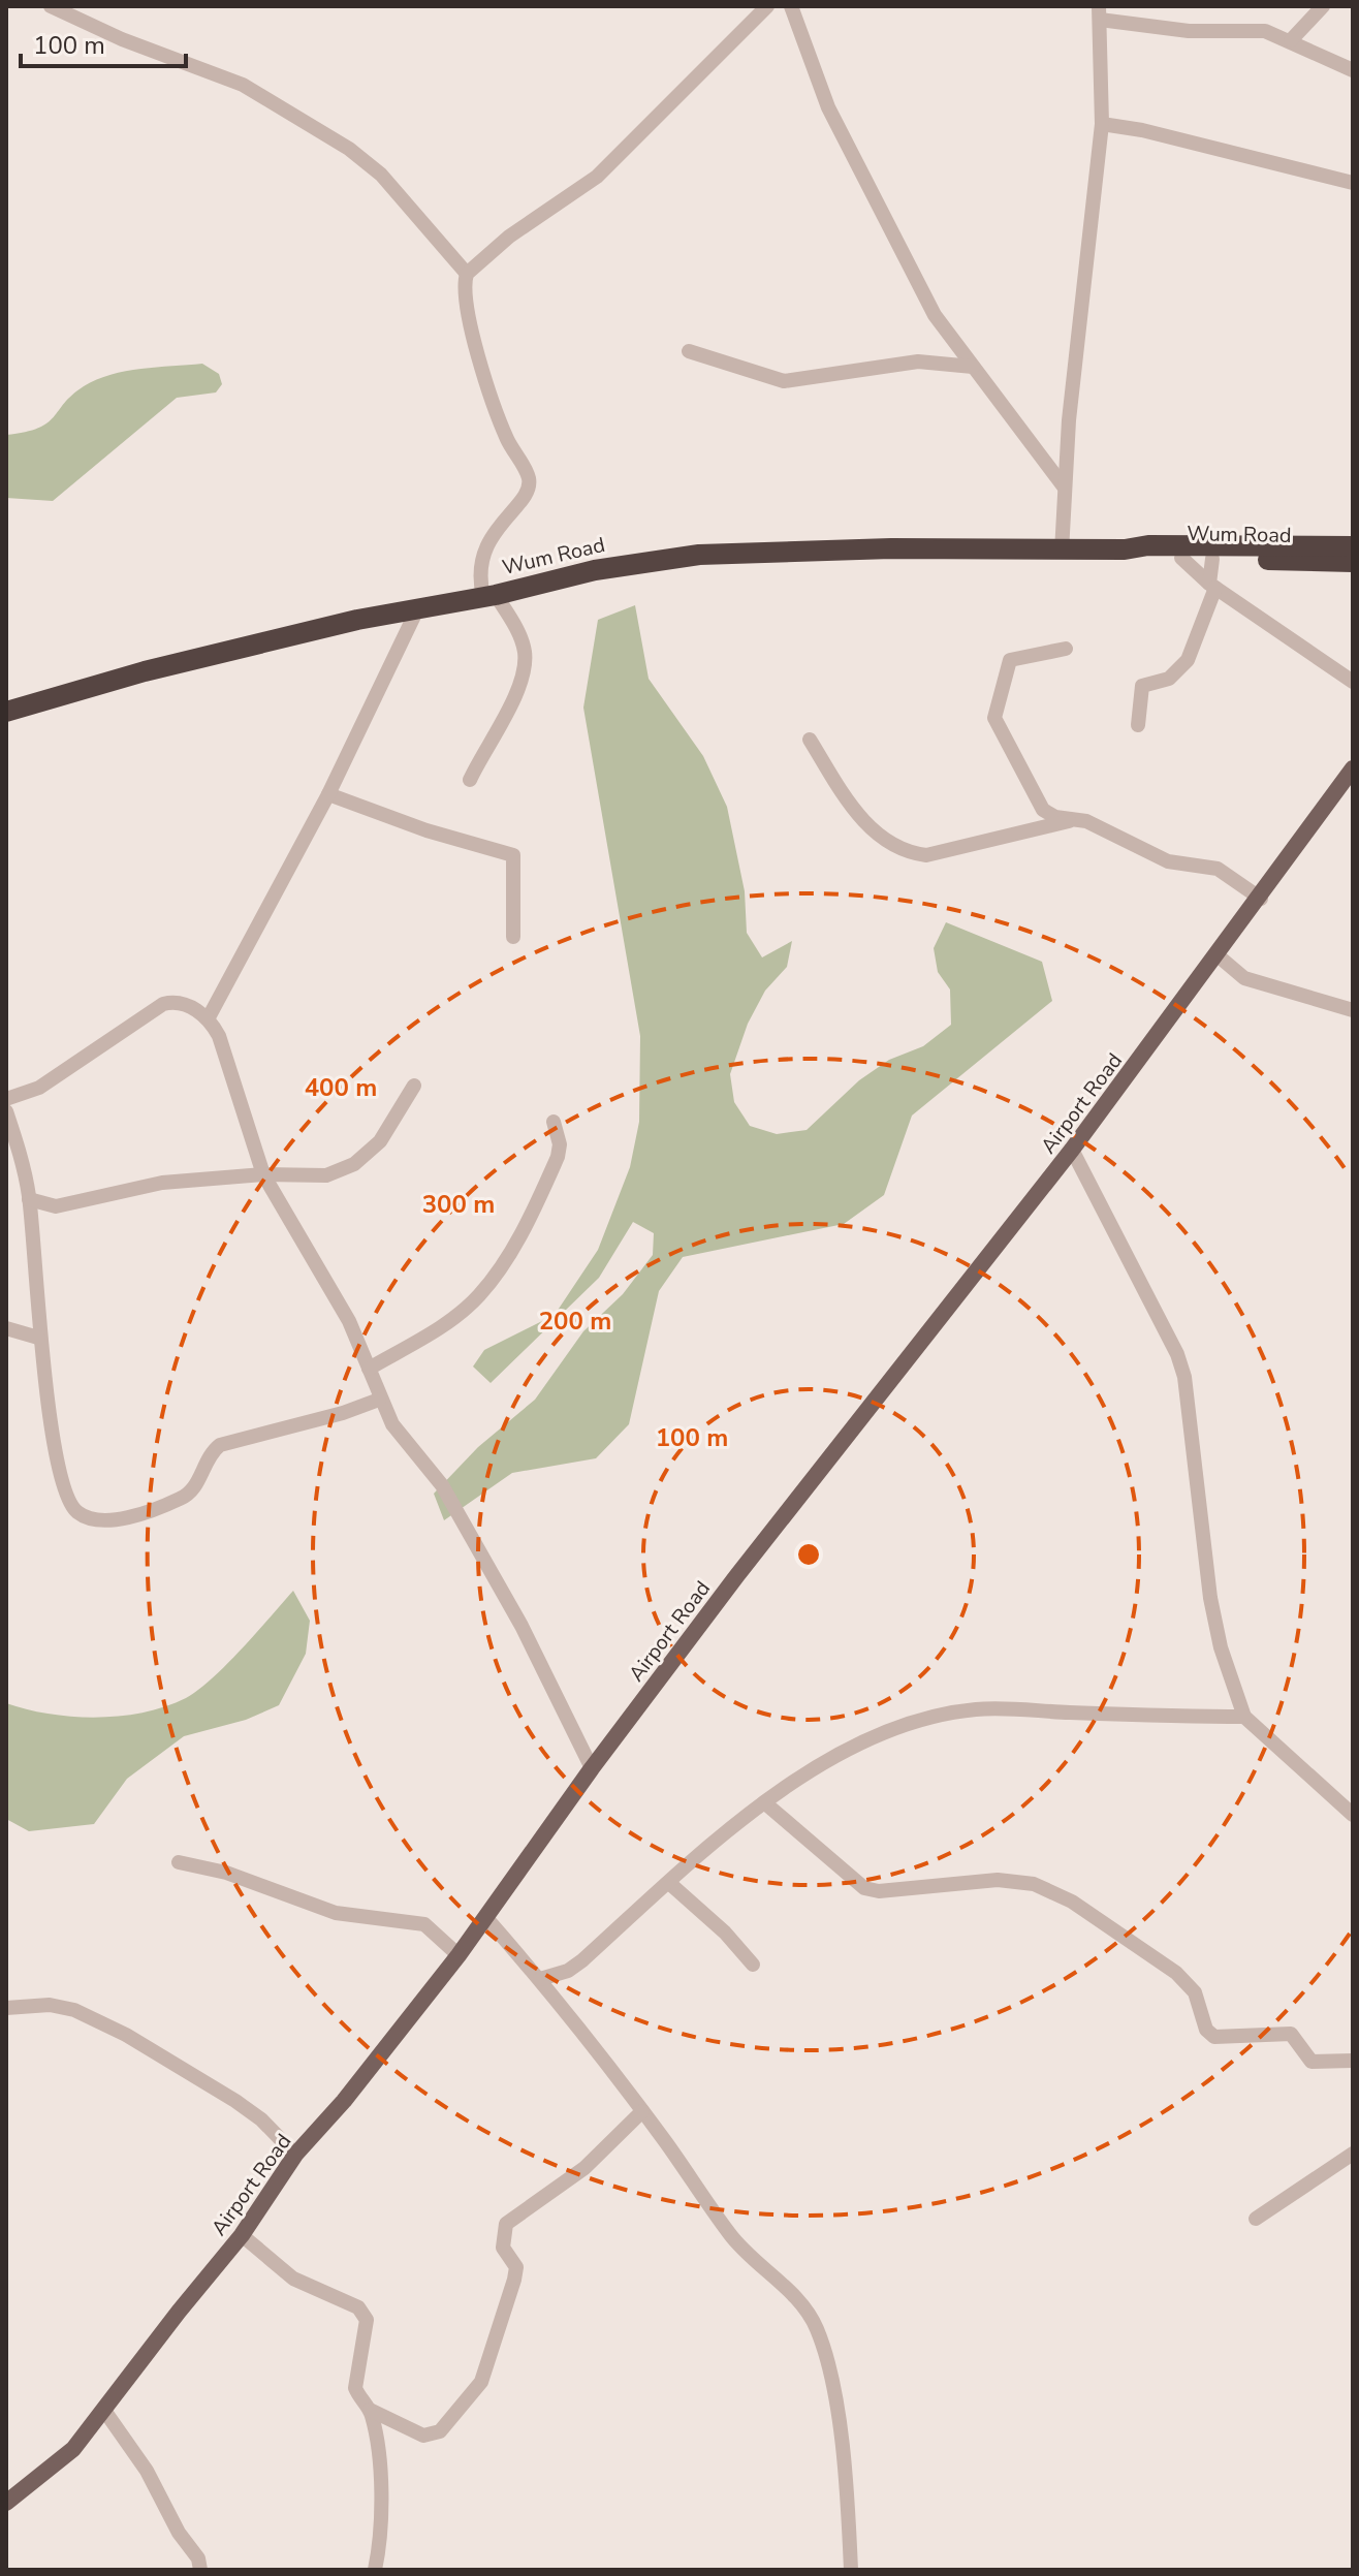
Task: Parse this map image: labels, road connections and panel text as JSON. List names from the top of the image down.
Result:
{
  "streets": {
    "highway": ["Wum Road"],
    "main road": ["Airport Road"]
  },
  "scale_bar": "100 m",
  "rings": [
    "400 m",
    "300 m",
    "200 m",
    "100 m"
  ]
}
